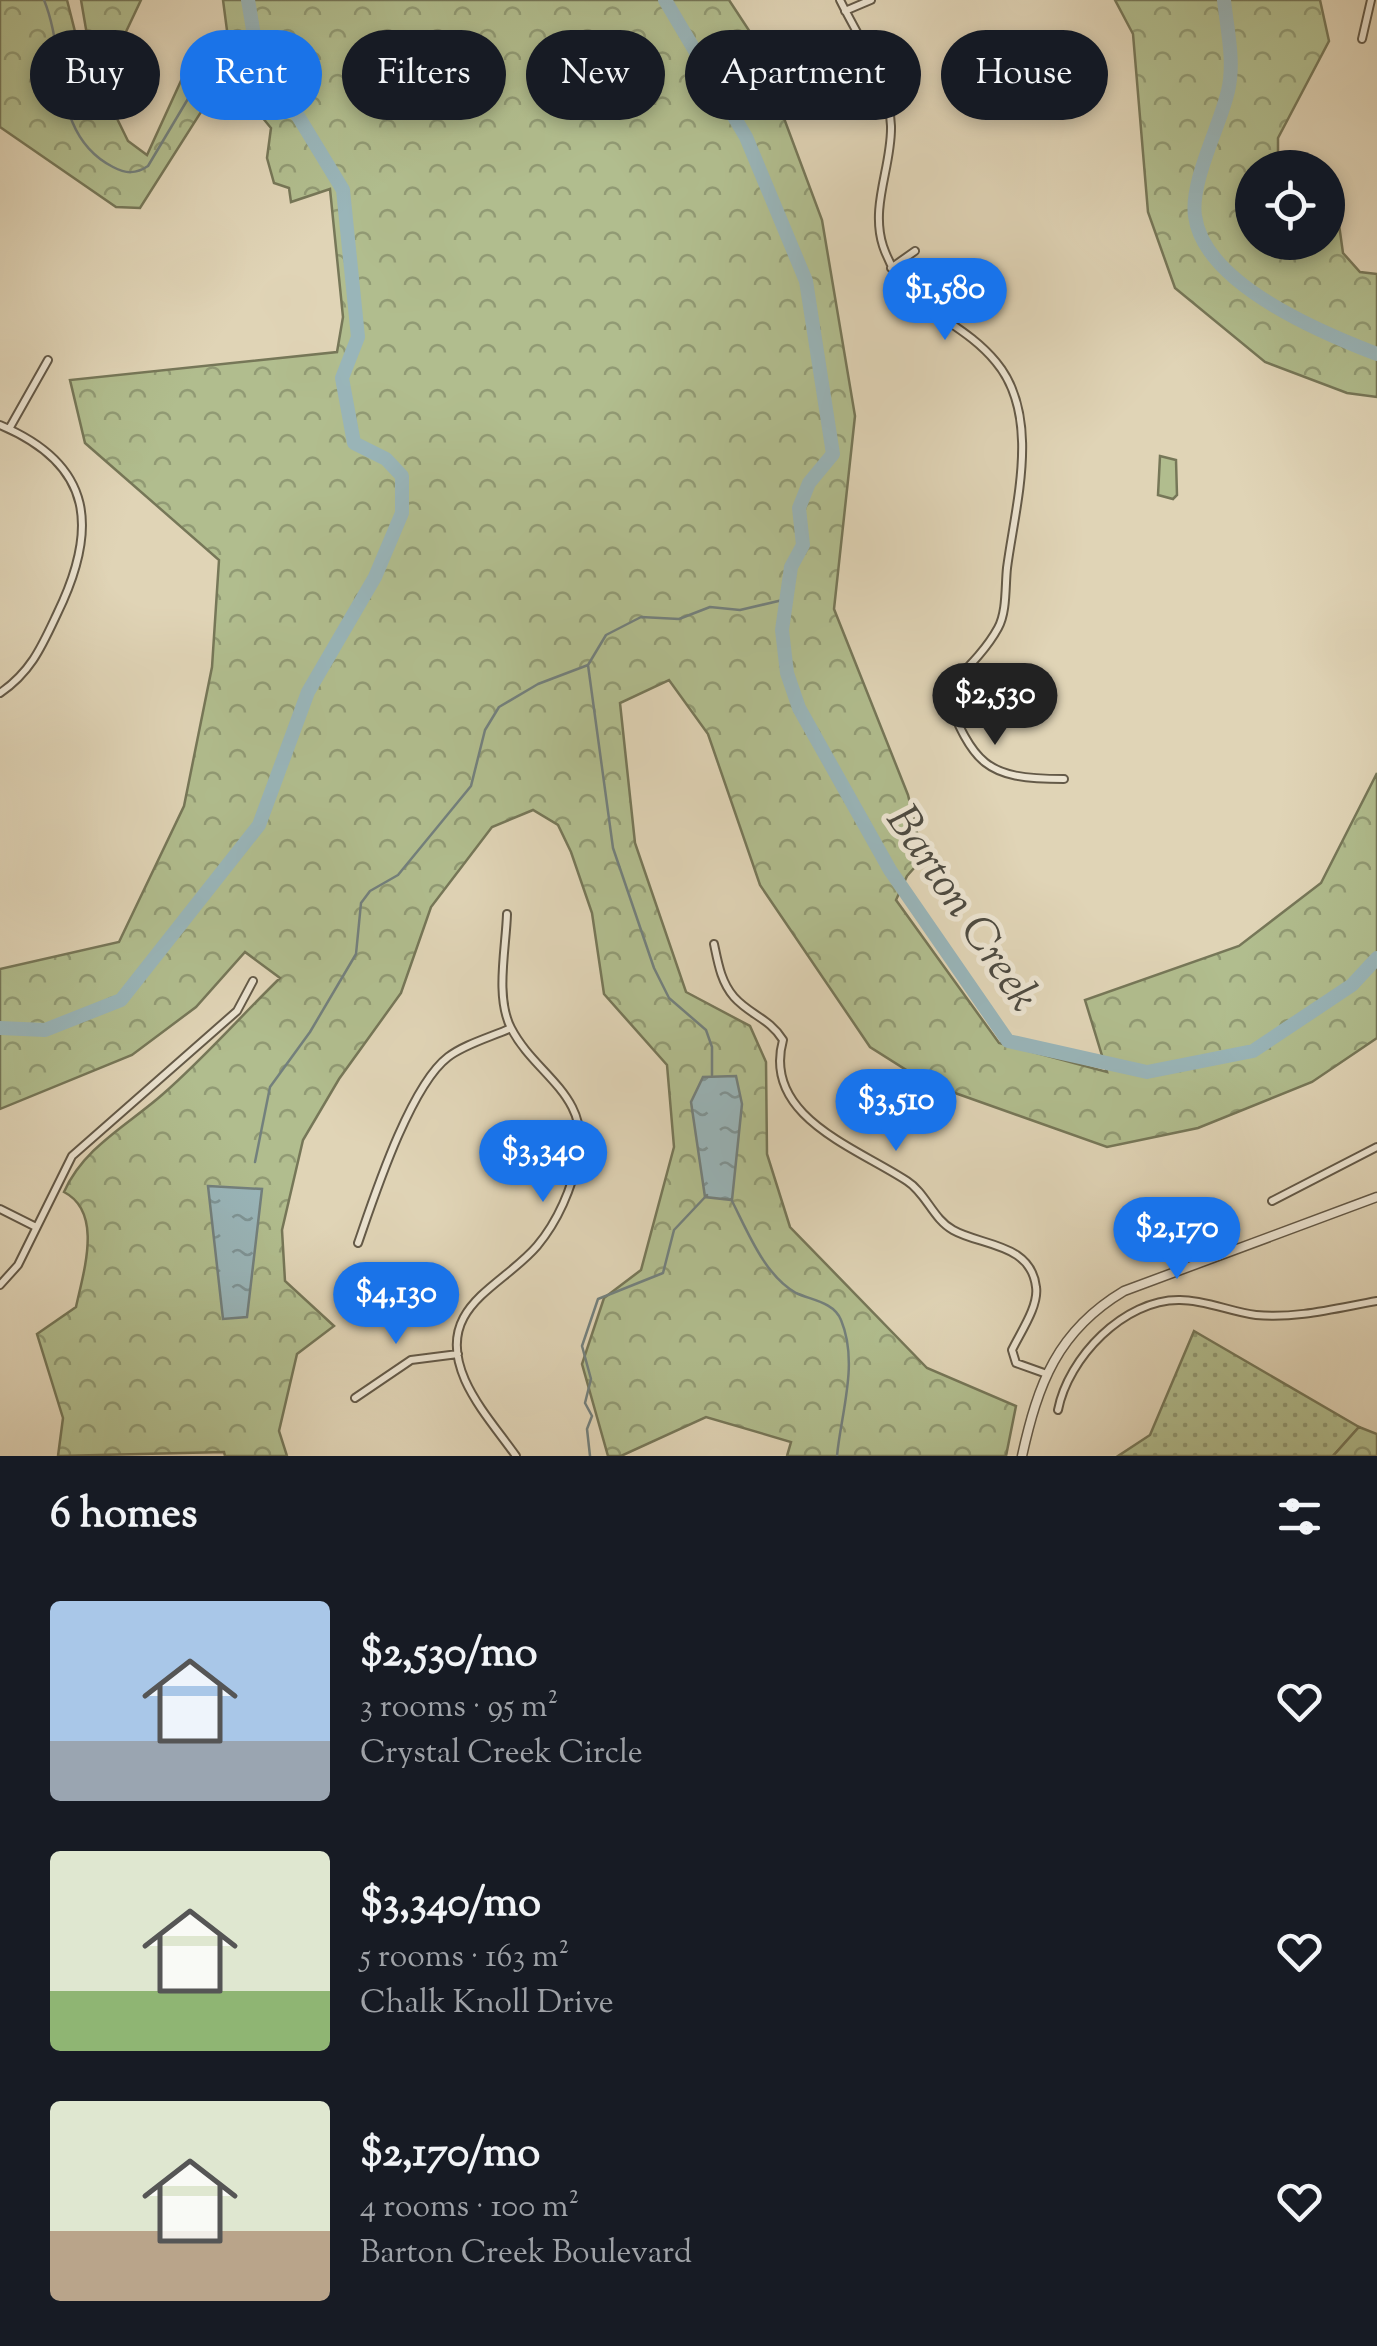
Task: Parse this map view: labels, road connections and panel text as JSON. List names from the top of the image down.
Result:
{
  "water": ["Barton Creek"],
  "page": {
    "chip": [
      "Buy",
      "Rent",
      "Filters",
      "New",
      "Apartment",
      "House"
    ],
    "price": [
      "$1,580",
      "$2,530",
      "$3,510",
      "$3,340",
      "$2,170",
      "$4,130"
    ],
    "heading": "6 homes",
    "list": [
      {
        "name": "$2,530/mo",
        "note": "3 rooms · 95 m² · Crystal Creek Circle"
      },
      {
        "name": "$3,340/mo",
        "note": "5 rooms · 163 m² · Chalk Knoll Drive"
      },
      {
        "name": "$2,170/mo",
        "note": "4 rooms · 100 m² · Barton Creek Boulevard"
      }
    ]
  }
}
